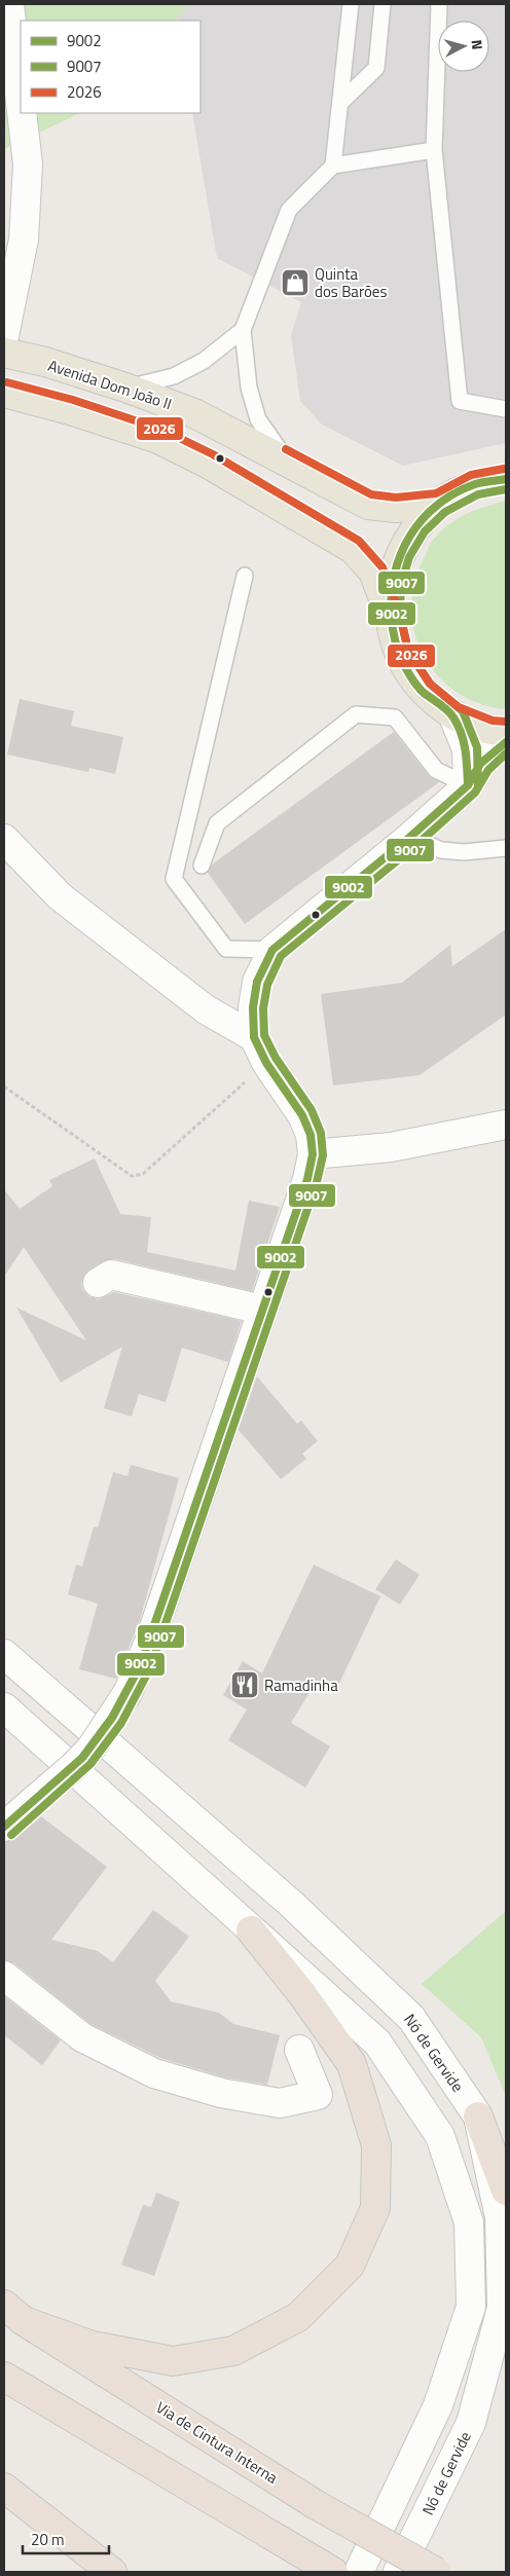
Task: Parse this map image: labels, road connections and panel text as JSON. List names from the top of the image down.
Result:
{
  "streets": {
    "highway": ["Via de Cintura Interna"],
    "main road": ["Avenida Dom João II"],
    "street": ["Nó de Gervide"]
  },
  "places": {
    "shop": ["Quinta dos Barões"],
    "restaurant": ["Ramadinha"]
  },
  "lines": ["transit line 2026", "transit line 9002", "transit line 9007"],
  "legend": ["9002", "9007", "2026"],
  "scale_bar": "20 m",
  "north": "right"
}
